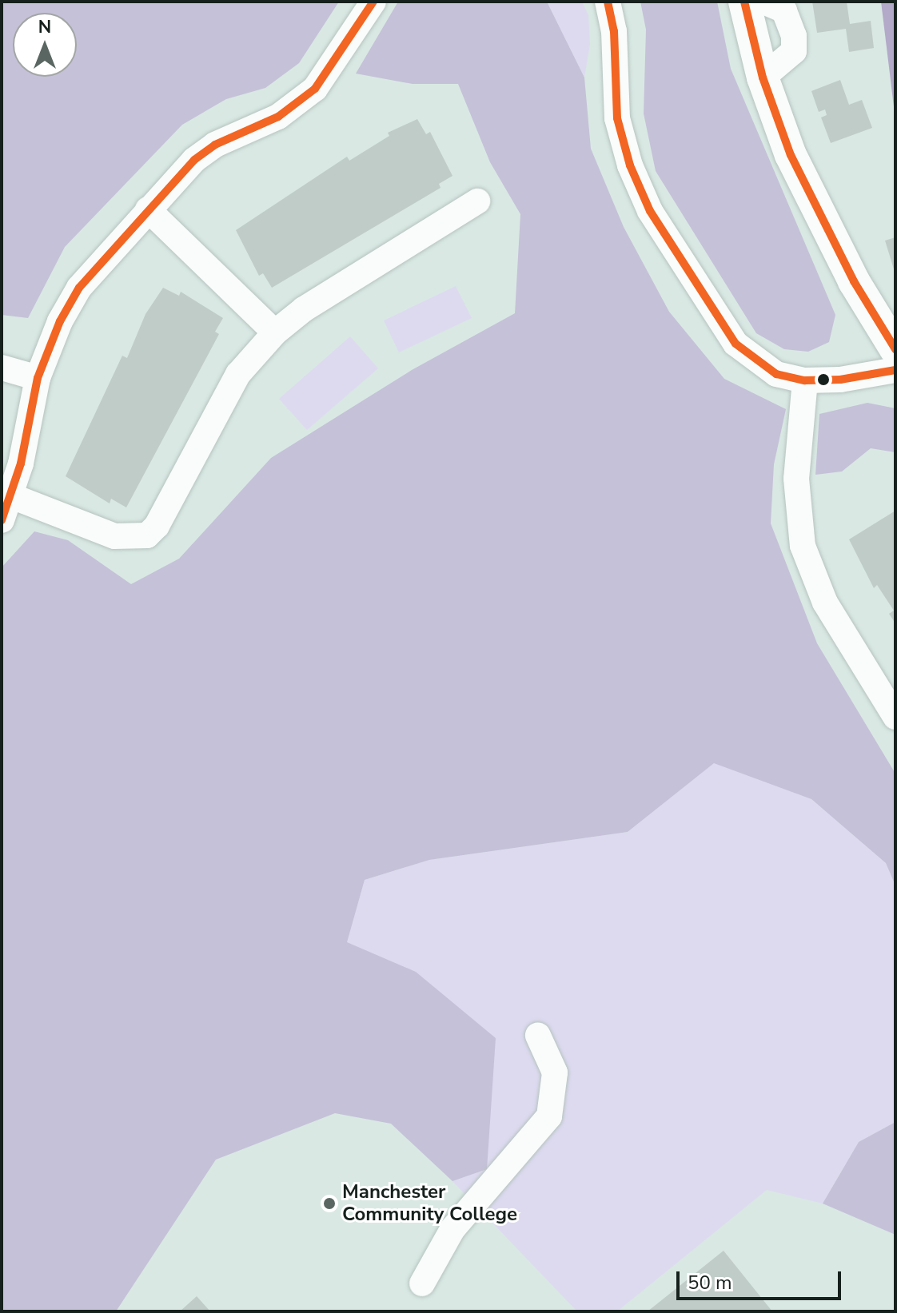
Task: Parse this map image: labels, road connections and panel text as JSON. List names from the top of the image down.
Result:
{
  "places": ["Manchester Community College"],
  "scale_bar": "50 m",
  "north": "top"
}
